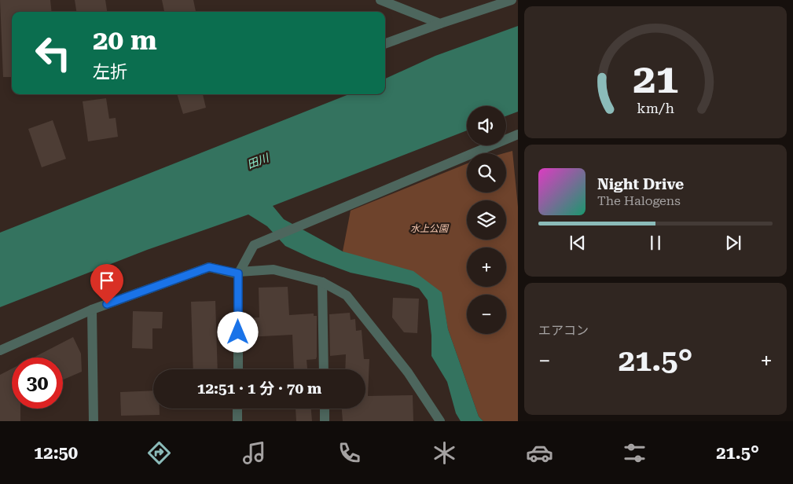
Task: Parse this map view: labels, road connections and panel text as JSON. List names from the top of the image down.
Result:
{
  "water": ["田川"],
  "parks": ["水上公園"],
  "page": {
    "turn": ["20 m", "左折"],
    "map_buttons": ["+", "−"],
    "song": ["Night Drive", "The Halogens"],
    "tile": "エアコン",
    "heat": ["−", "21.5°", "+"],
    "limit": "30",
    "trip": "12:51 · 1 分 · 70 m",
    "tabs": ["12:50", "21.5°"],
    "gauge": ["21", "km/h"]
  }
}
